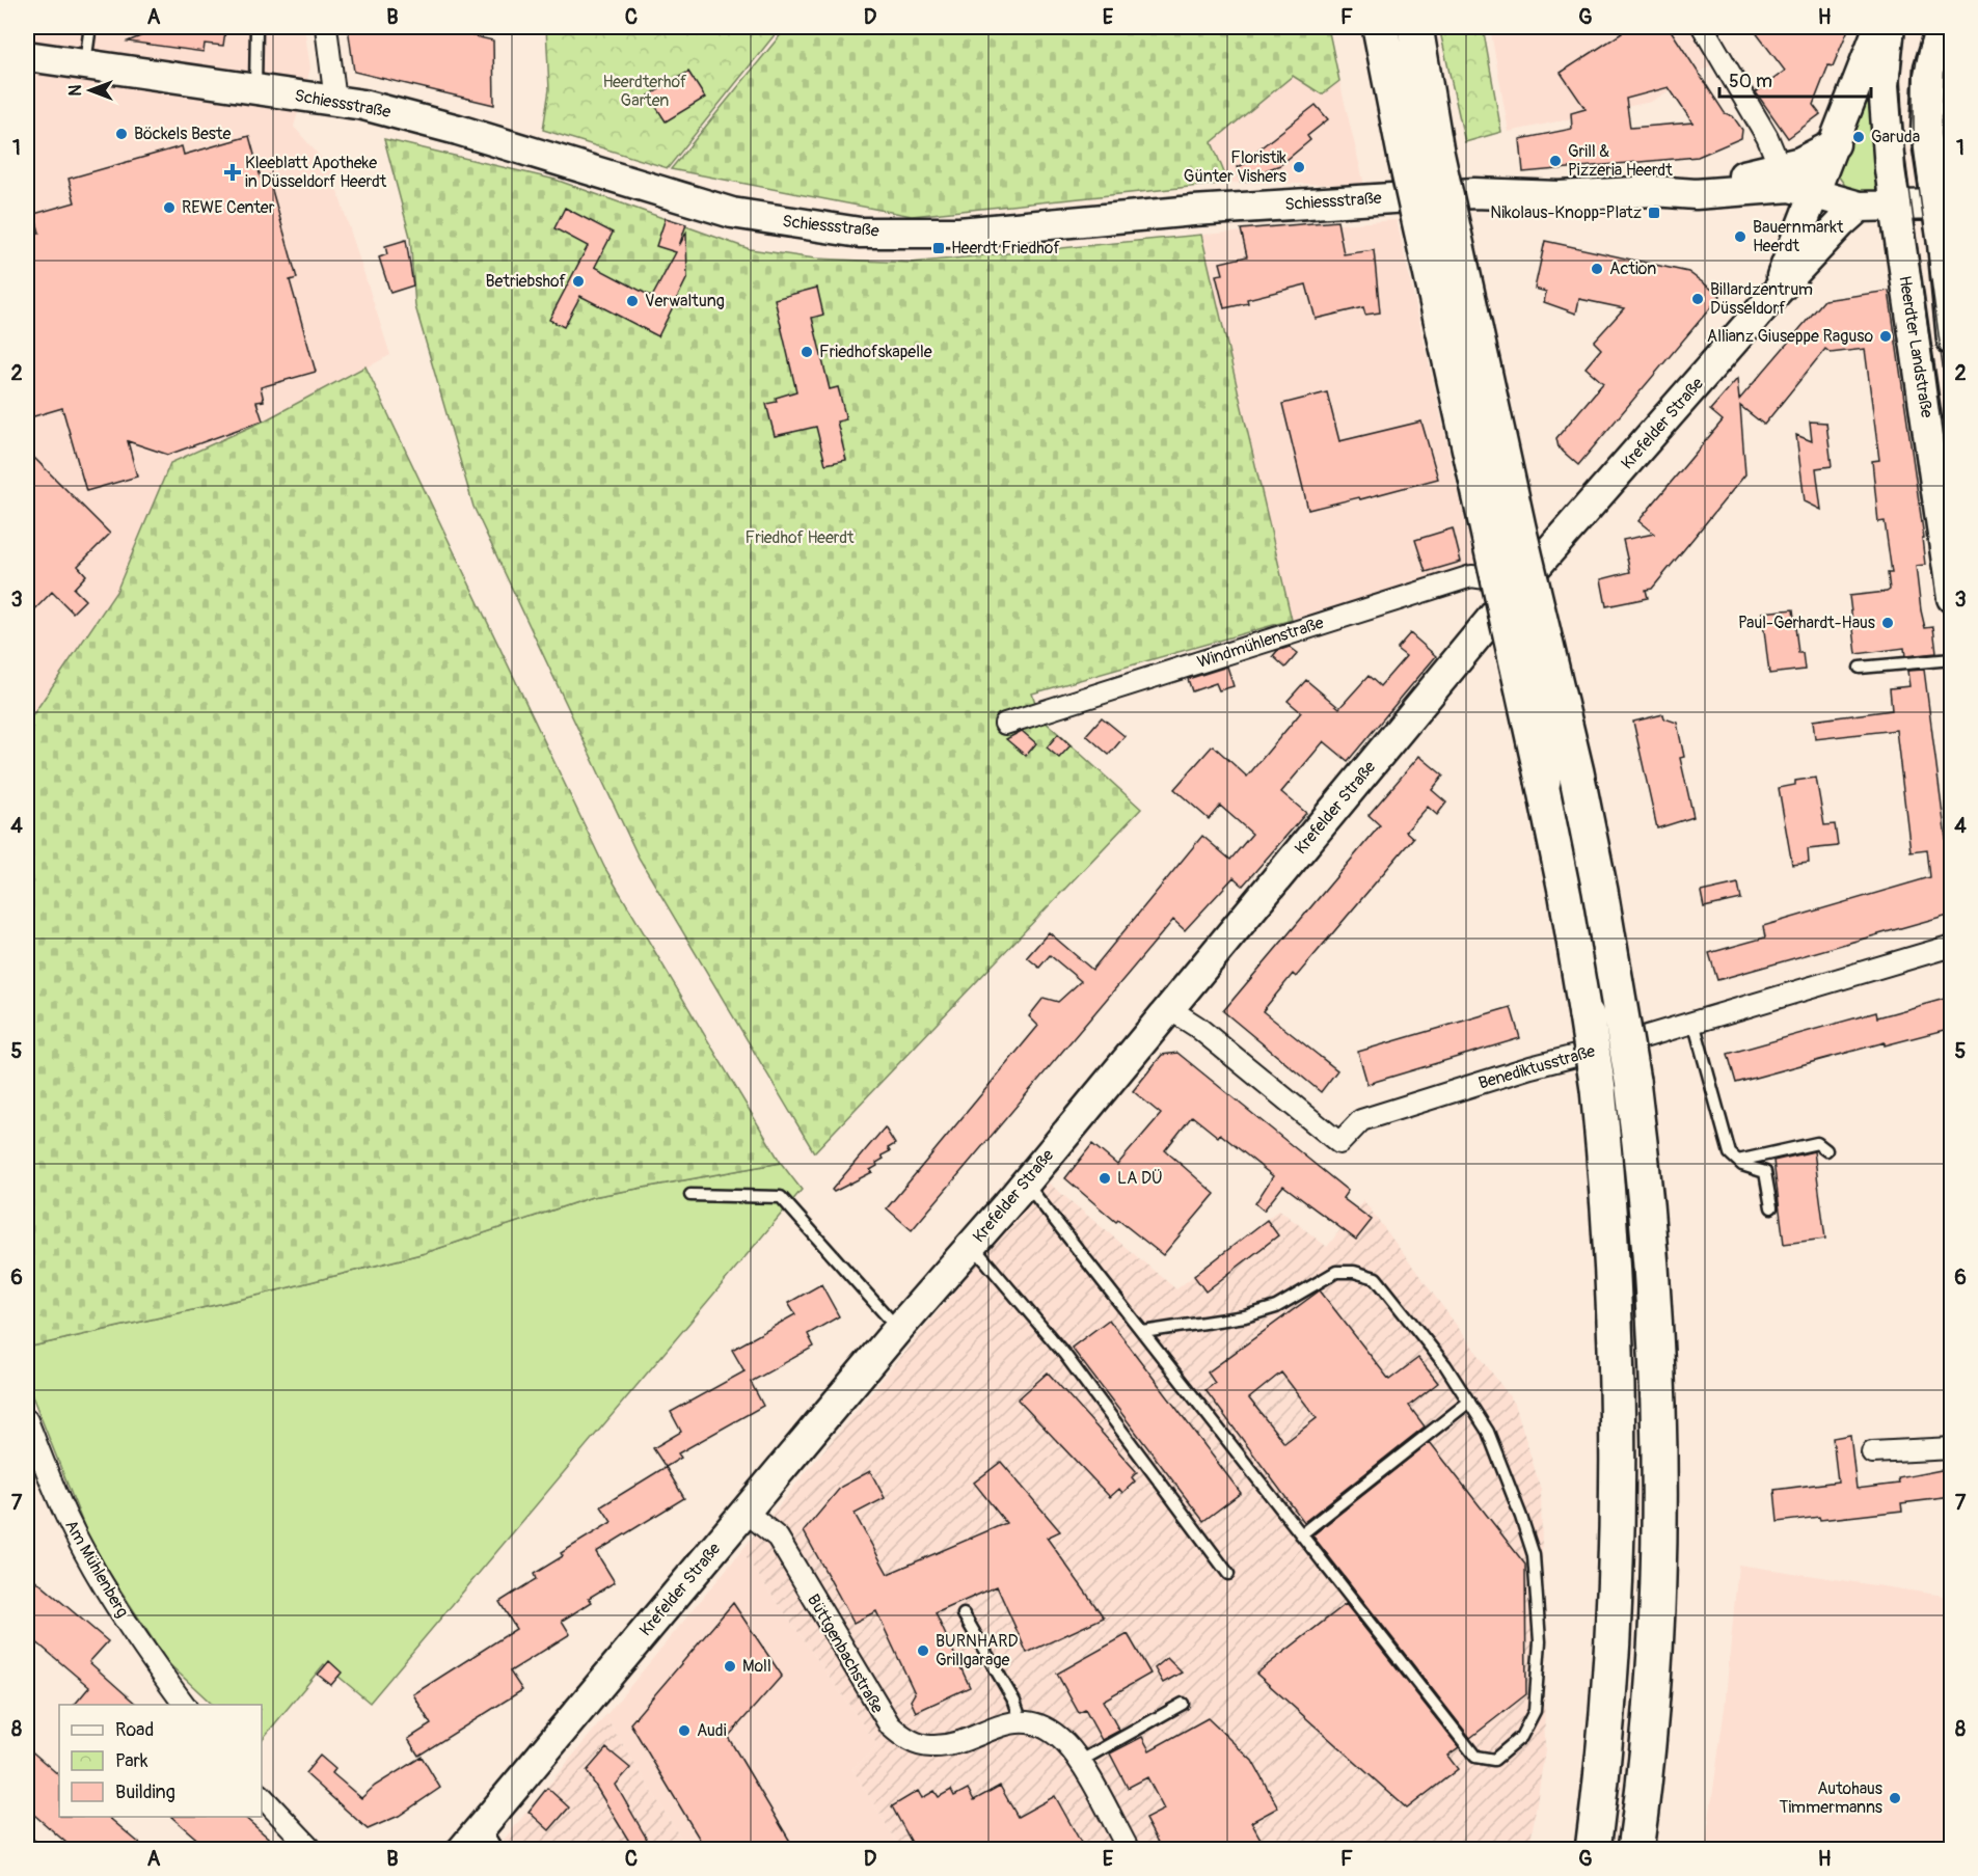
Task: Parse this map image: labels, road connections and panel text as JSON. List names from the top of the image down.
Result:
{
  "streets": {
    "main road": ["Schiessstraße", "Heerdter Landstraße", "Krefelder Straße"],
    "street": [
      "Windmühlenstraße",
      "Benediktusstraße",
      "Am Mühlenberg",
      "Büttgenbachstraße"
    ]
  },
  "crossings": [
    ["Schiessstraße", "Krefelder Straße"],
    ["Krefelder Straße", "Windmühlenstraße"],
    ["Krefelder Straße", "Benediktusstraße"],
    ["Krefelder Straße", "Büttgenbachstraße"]
  ],
  "parks": ["Heerdterhof Garten", "Friedhof Heerdt"],
  "places": {
    "other": [
      "Böckels Beste",
      "Garuda",
      "Grill & Pizzeria Heerdt",
      "Floristik Günter Vishers",
      "REWE Center",
      "Bauernmarkt Heerdt",
      "Action",
      "Betriebshof",
      "Billardzentrum Düsseldorf",
      "Verwaltung",
      "Allianz Giuseppe Raguso",
      "Friedhofskapelle",
      "Paul-Gerhardt-Haus",
      "LA DÜ",
      "BURNHARD Grillgarage",
      "Moll",
      "Audi",
      "Autohaus Timmermanns"
    ],
    "health": ["Kleeblatt Apotheke in Düsseldorf Heerdt"],
    "transit": ["Nikolaus-Knopp-Platz", "Heerdt Friedhof"]
  },
  "legend": ["Road", "Park", "Building"],
  "scale_bar": "50 m",
  "north": "left",
  "grid": {
    "columns": [
      "A",
      "B",
      "C",
      "D",
      "E",
      "F",
      "G",
      "H"
    ],
    "rows": [
      "1",
      "2",
      "3",
      "4",
      "5",
      "6",
      "7",
      "8"
    ]
  }
}
